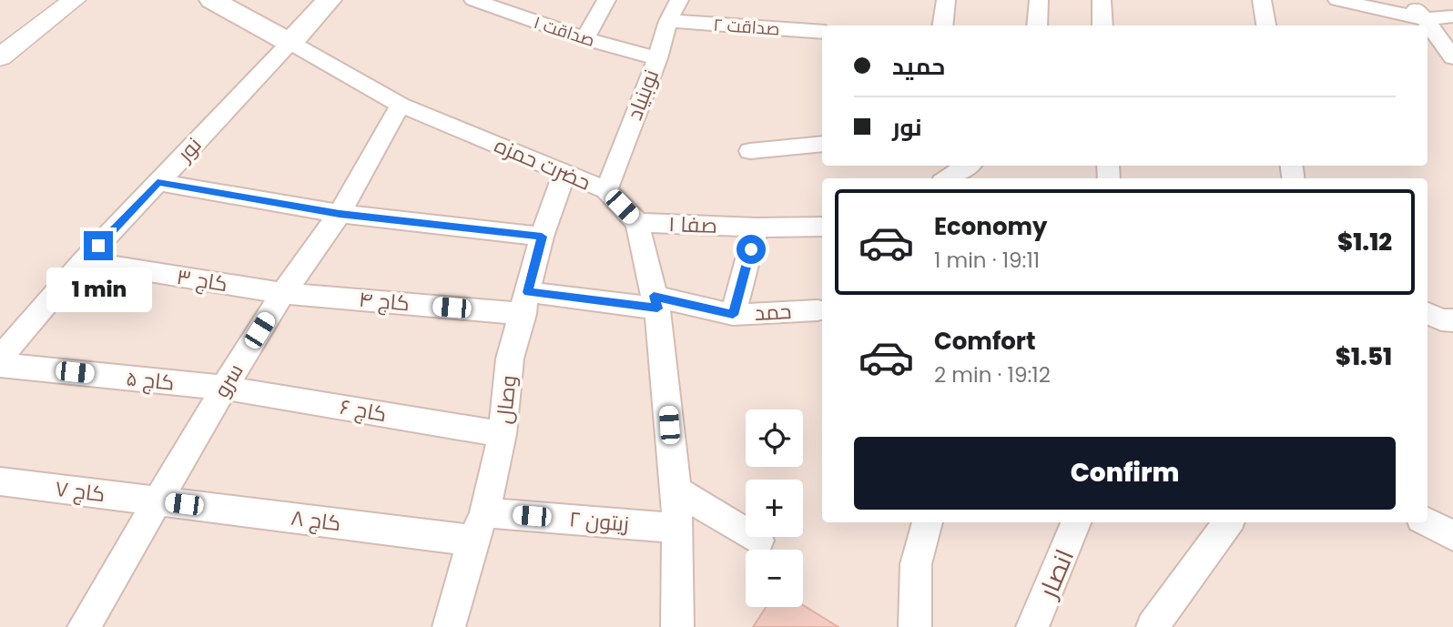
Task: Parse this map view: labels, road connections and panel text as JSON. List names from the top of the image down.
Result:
{
  "streets": {
    "main road": ["نور", "حضرت حمزه"],
    "street": [
      "صداقت ۲",
      "صداقت ۱",
      "نوبنیاد",
      "صفا ۱",
      "کاج ۳",
      "کاج ۴",
      "حمد",
      "کاج ۵",
      "سرو",
      "وصال",
      "کاج ۶",
      "کاج ۷",
      "کاج ۸",
      "زیتون ۲",
      "انصار"
    ]
  },
  "crossings": [
    ["صداقت ۲", "نوبنیاد"],
    ["صداقت ۱", "نوبنیاد"],
    ["نوبنیاد", "حضرت حمزه"],
    ["نور", "حضرت حمزه"],
    ["نور", "کاج ۳"],
    ["حضرت حمزه", "صفا ۱"],
    ["حضرت حمزه", "سرو"],
    ["حضرت حمزه", "وصال"],
    ["کاج ۳", "کاج ۴"],
    ["کاج ۳", "سرو"],
    ["کاج ۴", "حمد"],
    ["کاج ۴", "سرو"],
    ["کاج ۴", "وصال"],
    ["کاج ۵", "سرو"],
    ["کاج ۵", "کاج ۶"],
    ["سرو", "کاج ۶"],
    ["سرو", "کاج ۷"],
    ["سرو", "کاج ۸"],
    ["وصال", "کاج ۶"],
    ["وصال", "کاج ۸"],
    ["وصال", "زیتون ۲"],
    ["کاج ۷", "کاج ۸"]
  ],
  "page": {
    "banner": ["حمید", "نور"],
    "list": [
      {
        "name": "Economy",
        "note": "1 min · 19:11",
        "value": "$1.12"
      },
      {
        "name": "Comfort",
        "note": "2 min · 19:12",
        "value": "$1.51"
      }
    ],
    "bubble": "1 min",
    "map_buttons": ["+", "−"],
    "buttons": "Confirm"
  }
}
